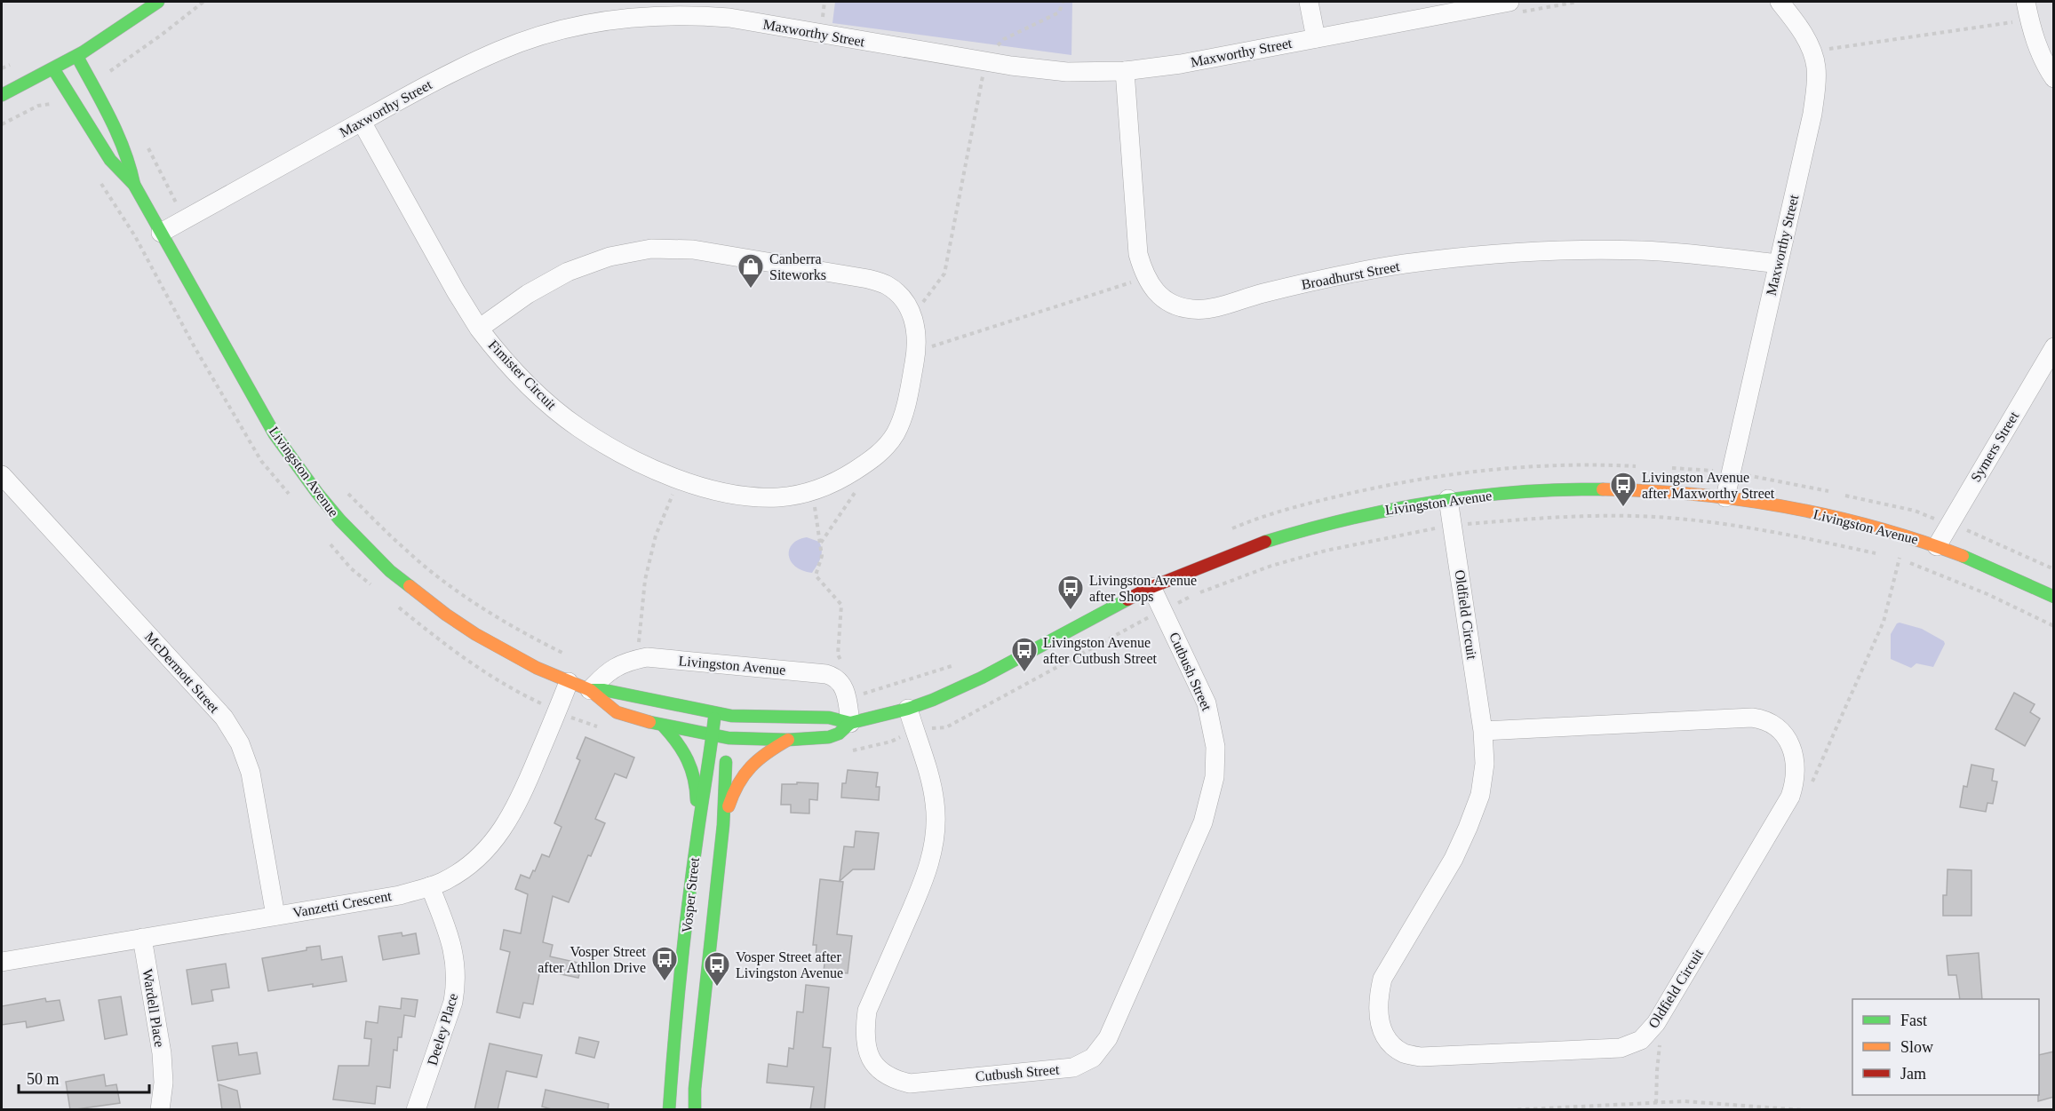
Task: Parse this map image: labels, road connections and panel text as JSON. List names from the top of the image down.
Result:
{
  "streets": {
    "street": [
      "Maxworthy Street",
      "Broadhurst Street",
      "Fimister Circuit",
      "Symers Street",
      "Livingston Avenue",
      "Oldfield Circuit",
      "Cutbush Street",
      "McDermott Street",
      "Vosper Street",
      "Vanzetti Crescent",
      "Wardell Place",
      "Deeley Place"
    ]
  },
  "crossings": [
    ["Maxworthy Street", "Broadhurst Street"],
    ["Maxworthy Street", "Fimister Circuit"],
    ["Maxworthy Street", "Livingston Avenue"],
    ["Symers Street", "Livingston Avenue"],
    ["Livingston Avenue", "Oldfield Circuit"],
    ["Livingston Avenue", "Cutbush Street"],
    ["Livingston Avenue", "Vosper Street"],
    ["Livingston Avenue", "Vanzetti Crescent"],
    ["McDermott Street", "Vanzetti Crescent"],
    ["Vanzetti Crescent", "Wardell Place"],
    ["Vanzetti Crescent", "Deeley Place"]
  ],
  "places": {
    "shop": ["Canberra Siteworks"],
    "bus stop": [
      "Livingston Avenue after Maxworthy Street",
      "Livingston Avenue after Shops",
      "Livingston Avenue after Cutbush Street",
      "Vosper Street after Athllon Drive",
      "Vosper Street after Livingston Avenue"
    ]
  },
  "legend": ["Fast", "Slow", "Jam"],
  "scale_bar": "50 m"
}
